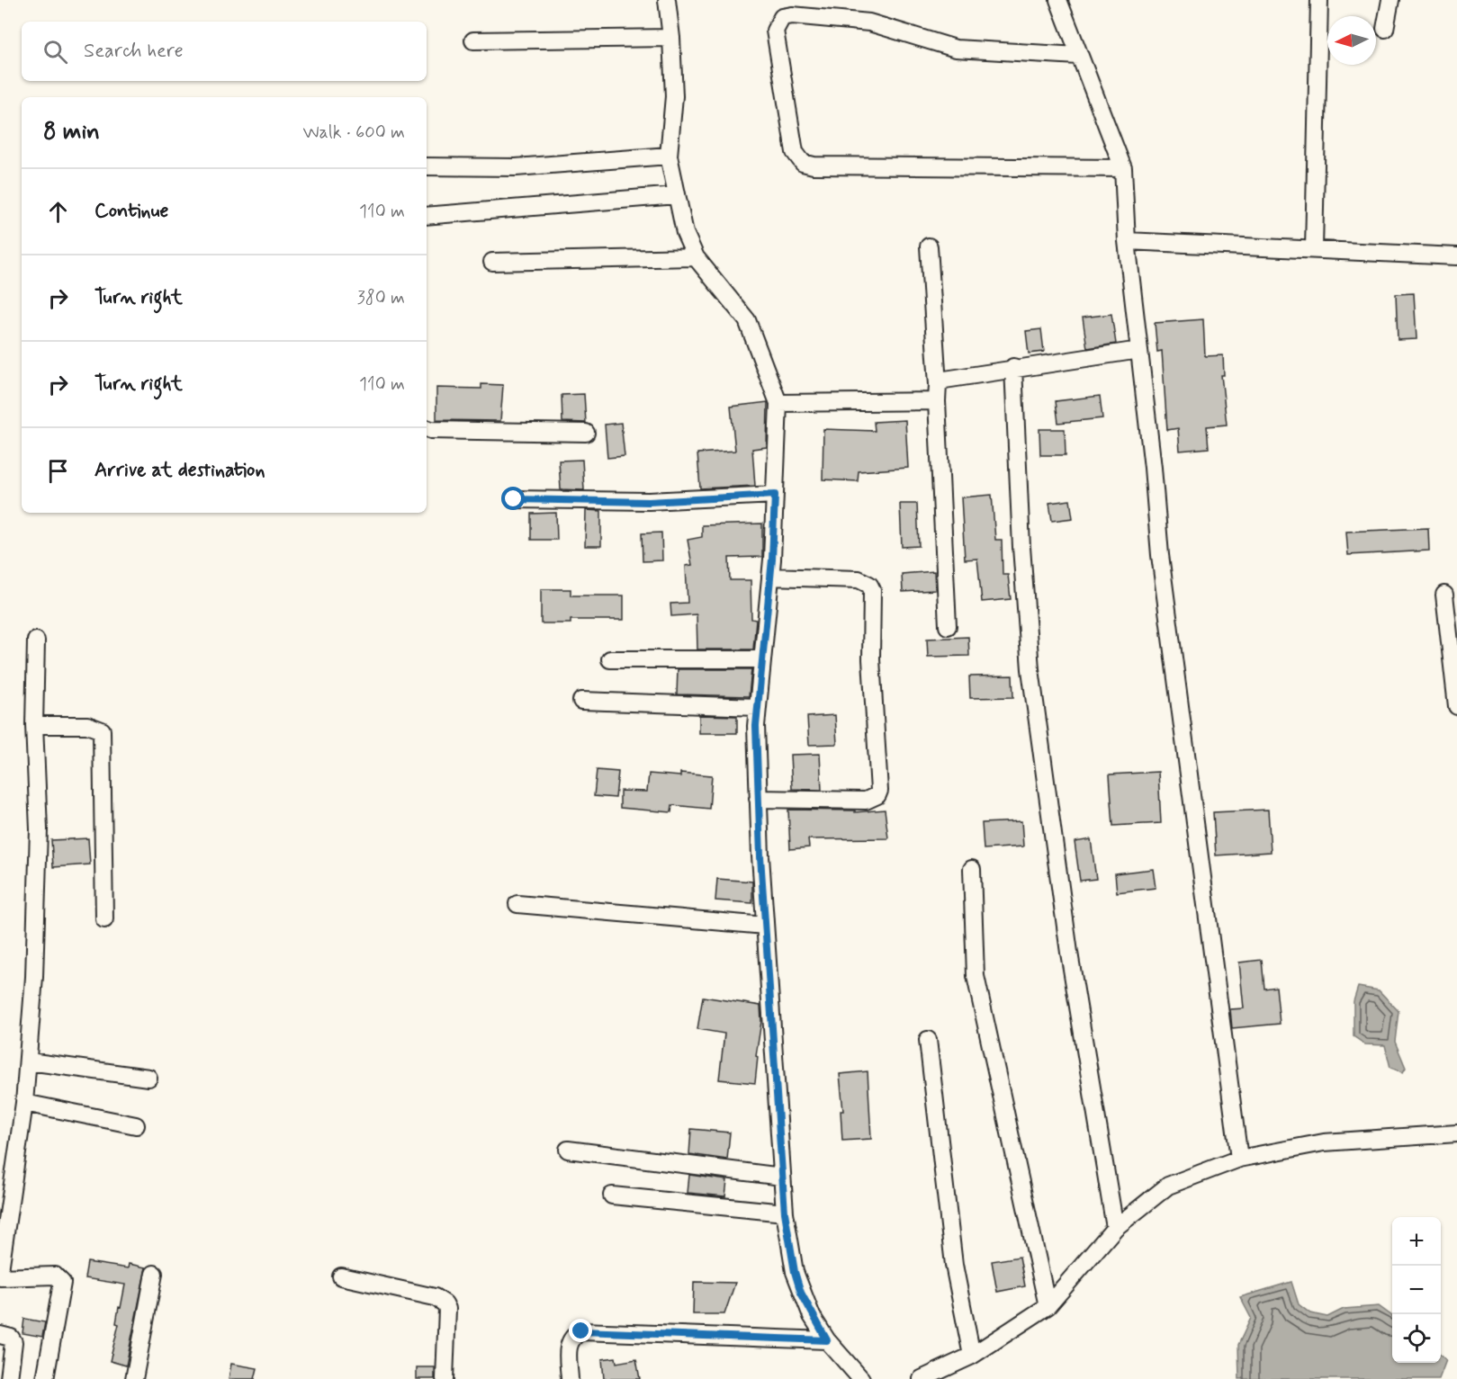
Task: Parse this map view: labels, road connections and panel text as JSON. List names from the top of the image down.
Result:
{
  "north": "left",
  "page": {
    "search": "Search here",
    "heading": ["8 min", "Walk · 600 m"],
    "list": [
      ["Continue", "110 m"],
      ["Turn right", "380 m"],
      ["Turn right", "110 m"],
      "Arrive at destination"
    ],
    "map_buttons": ["+", "−"]
  }
}
